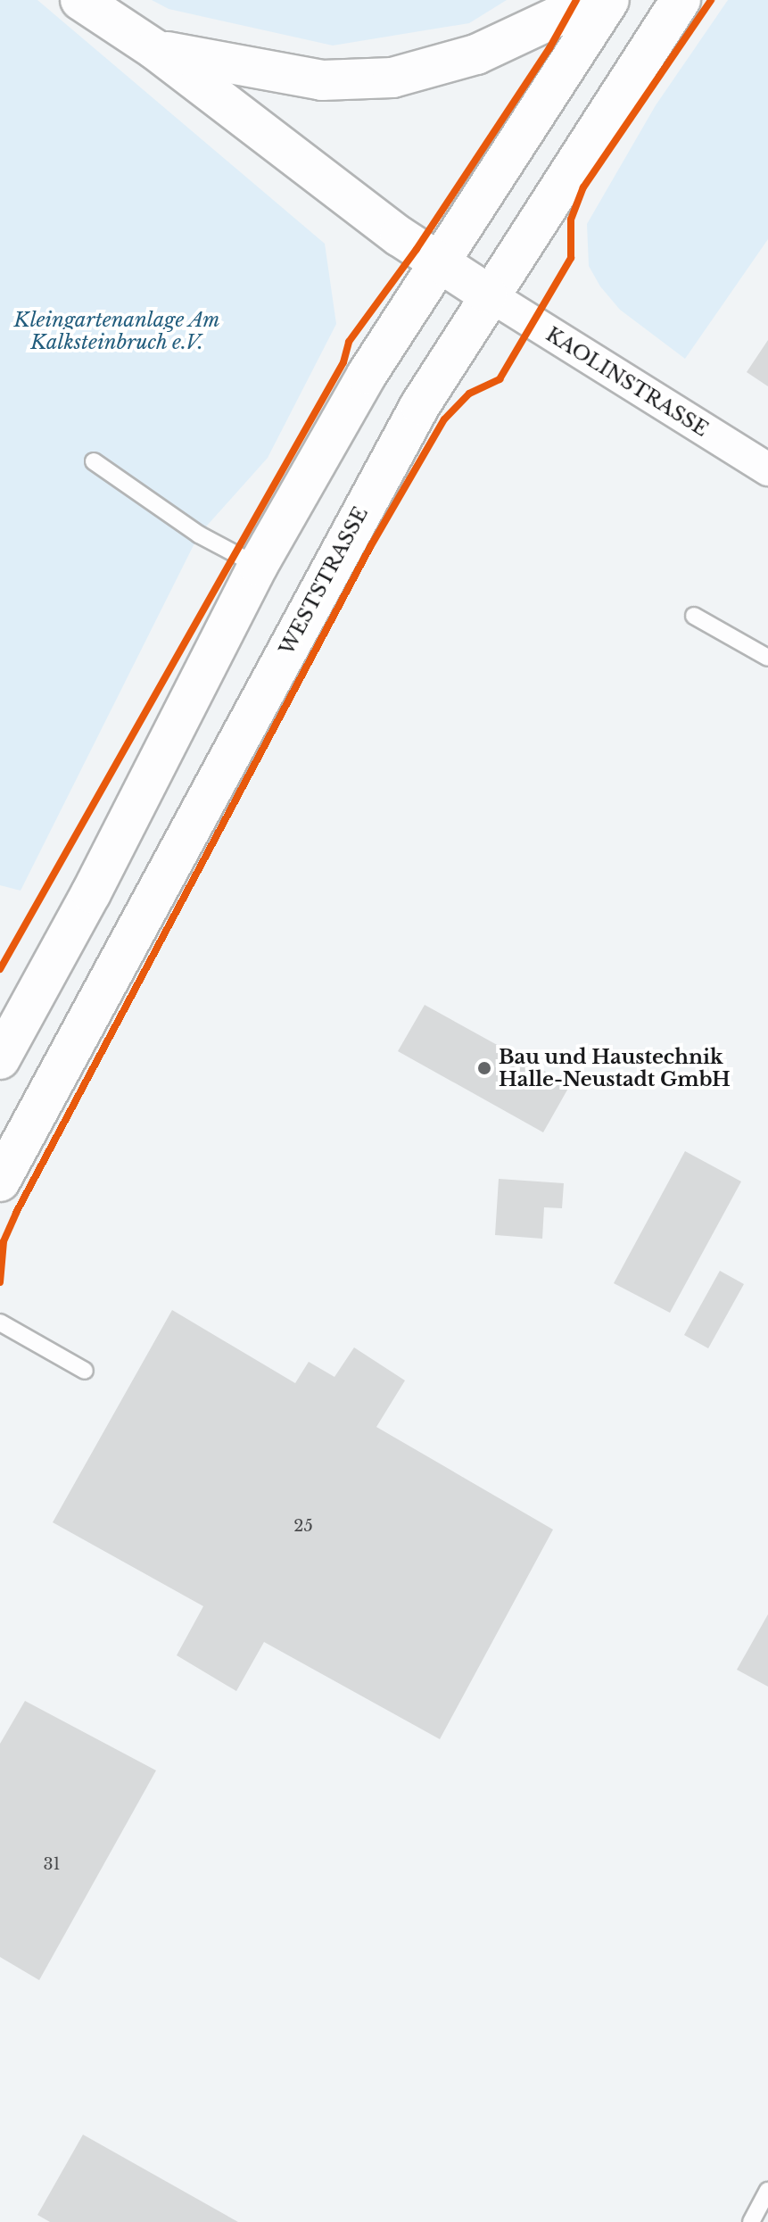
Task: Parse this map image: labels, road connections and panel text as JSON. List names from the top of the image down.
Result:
{
  "streets": {
    "main road": ["WESTSTRASSE"],
    "street": ["KAOLINSTRASSE"]
  },
  "crossings": [
    ["KAOLINSTRASSE", "WESTSTRASSE"]
  ],
  "parks": ["Kleingartenanlage Am Kalksteinbruch e.V."],
  "places": ["Bau und Haustechnik Halle-Neustadt GmbH"],
  "house_numbers": ["25", "31"]
}
